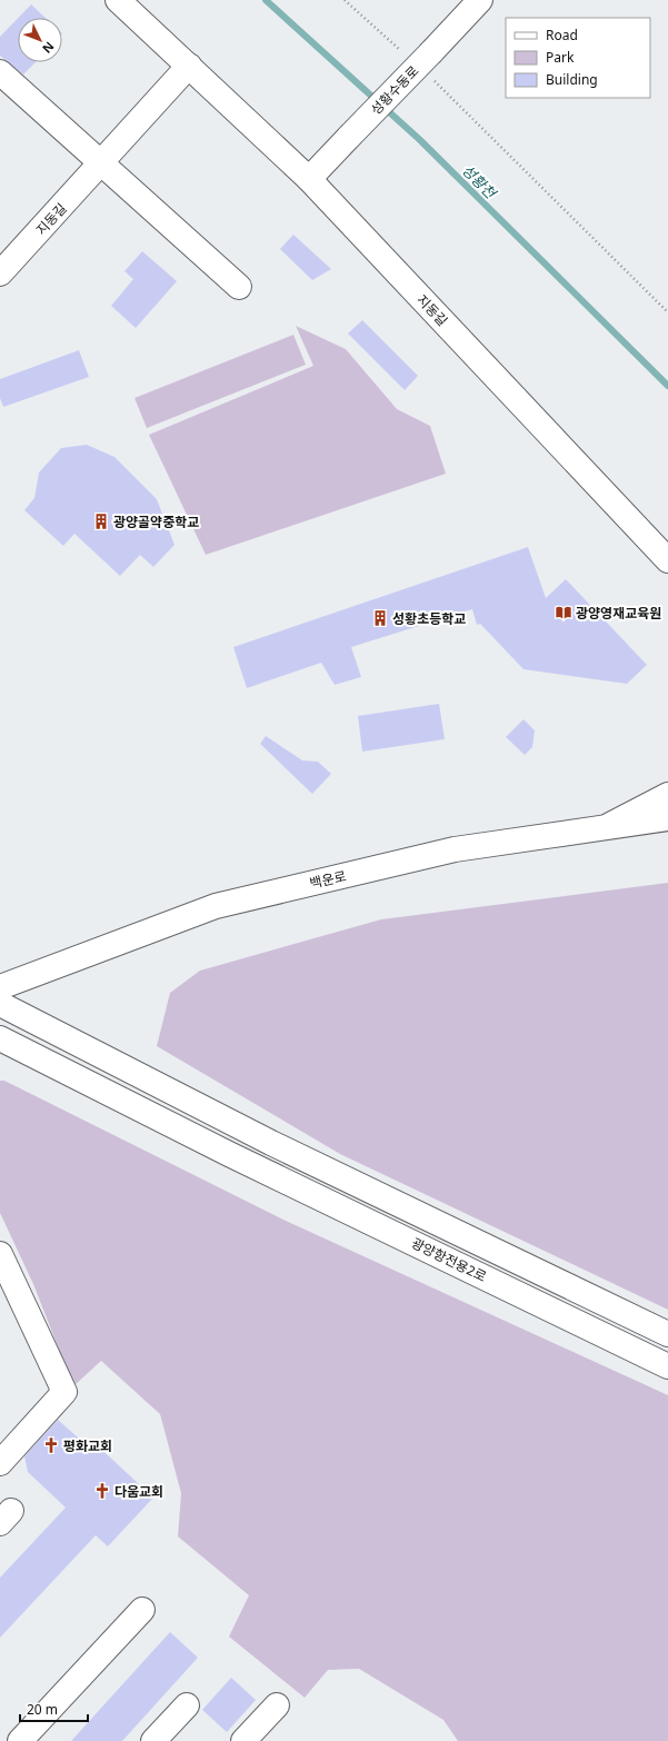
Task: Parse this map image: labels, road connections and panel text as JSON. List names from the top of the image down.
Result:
{
  "streets": {
    "main road": [
      "성황수동로",
      "지동길",
      "백운로",
      "광양항전용2로"
    ]
  },
  "crossings": [
    ["성황수동로", "지동길"]
  ],
  "water": ["성황천"],
  "places": {
    "building": ["광양골약중학교", "성황초등학교"],
    "library": ["광양영재교육원"],
    "church": ["평화교회", "다움교회"]
  },
  "legend": ["Road", "Park", "Building"],
  "scale_bar": "20 m",
  "north": "bottom right"
}
